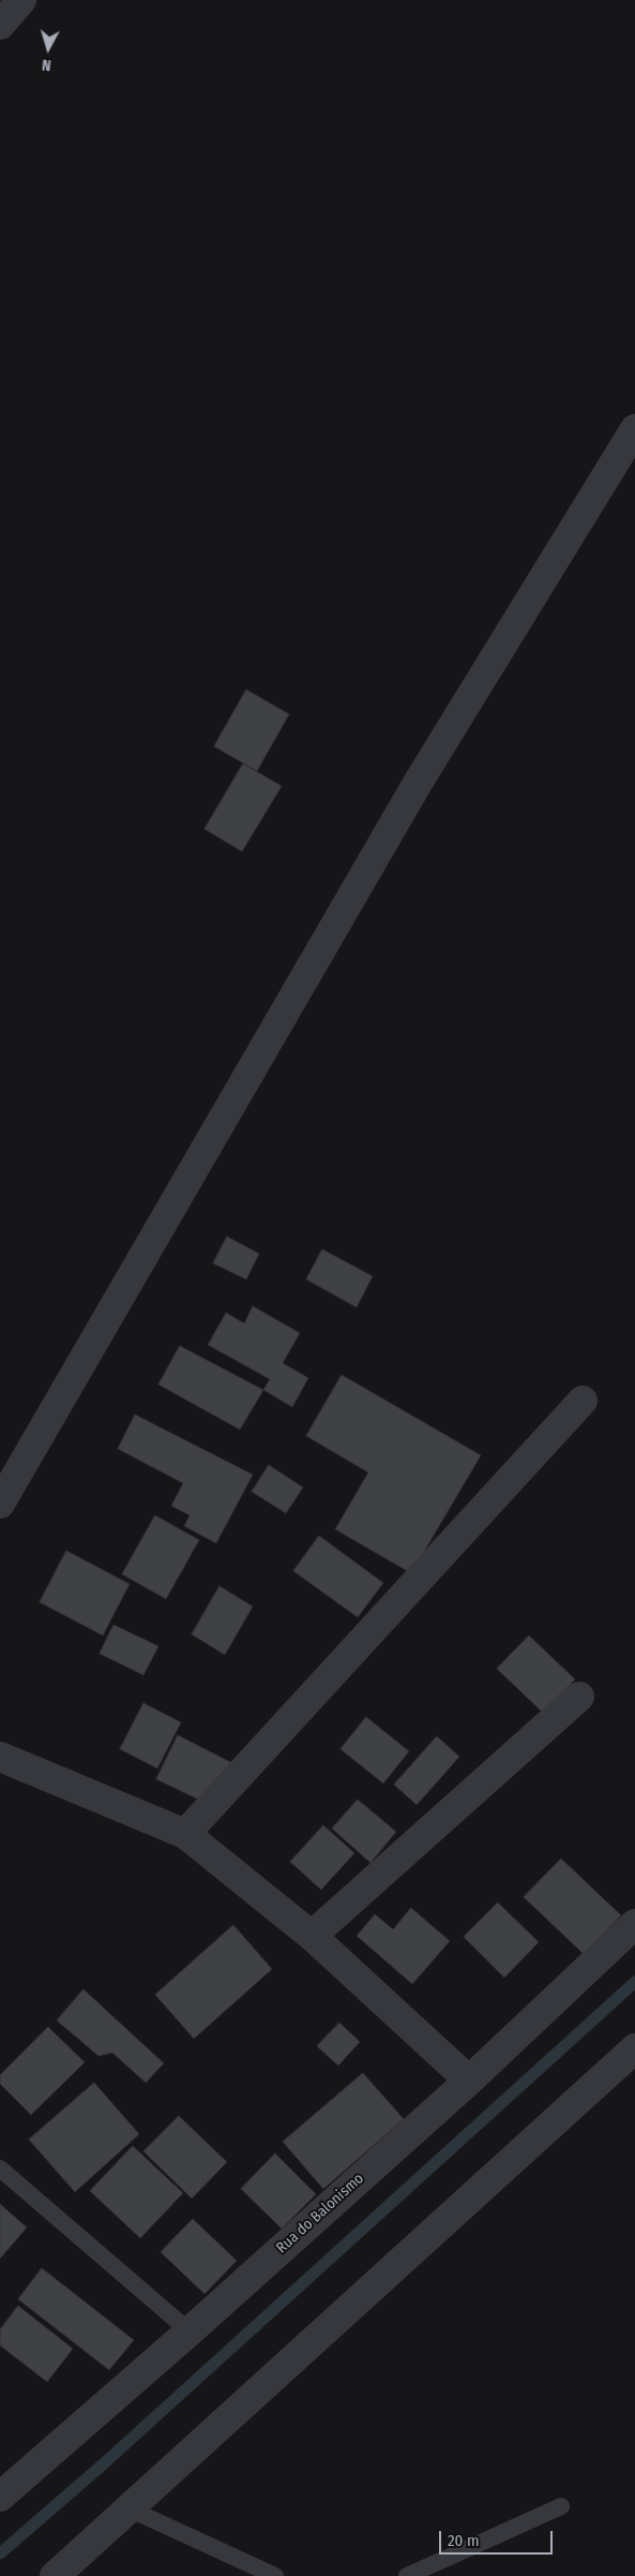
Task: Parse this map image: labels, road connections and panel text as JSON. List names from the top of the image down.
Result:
{
  "streets": {
    "street": ["Rua do Balonismo"]
  },
  "scale_bar": "20 m",
  "north": "bottom"
}
